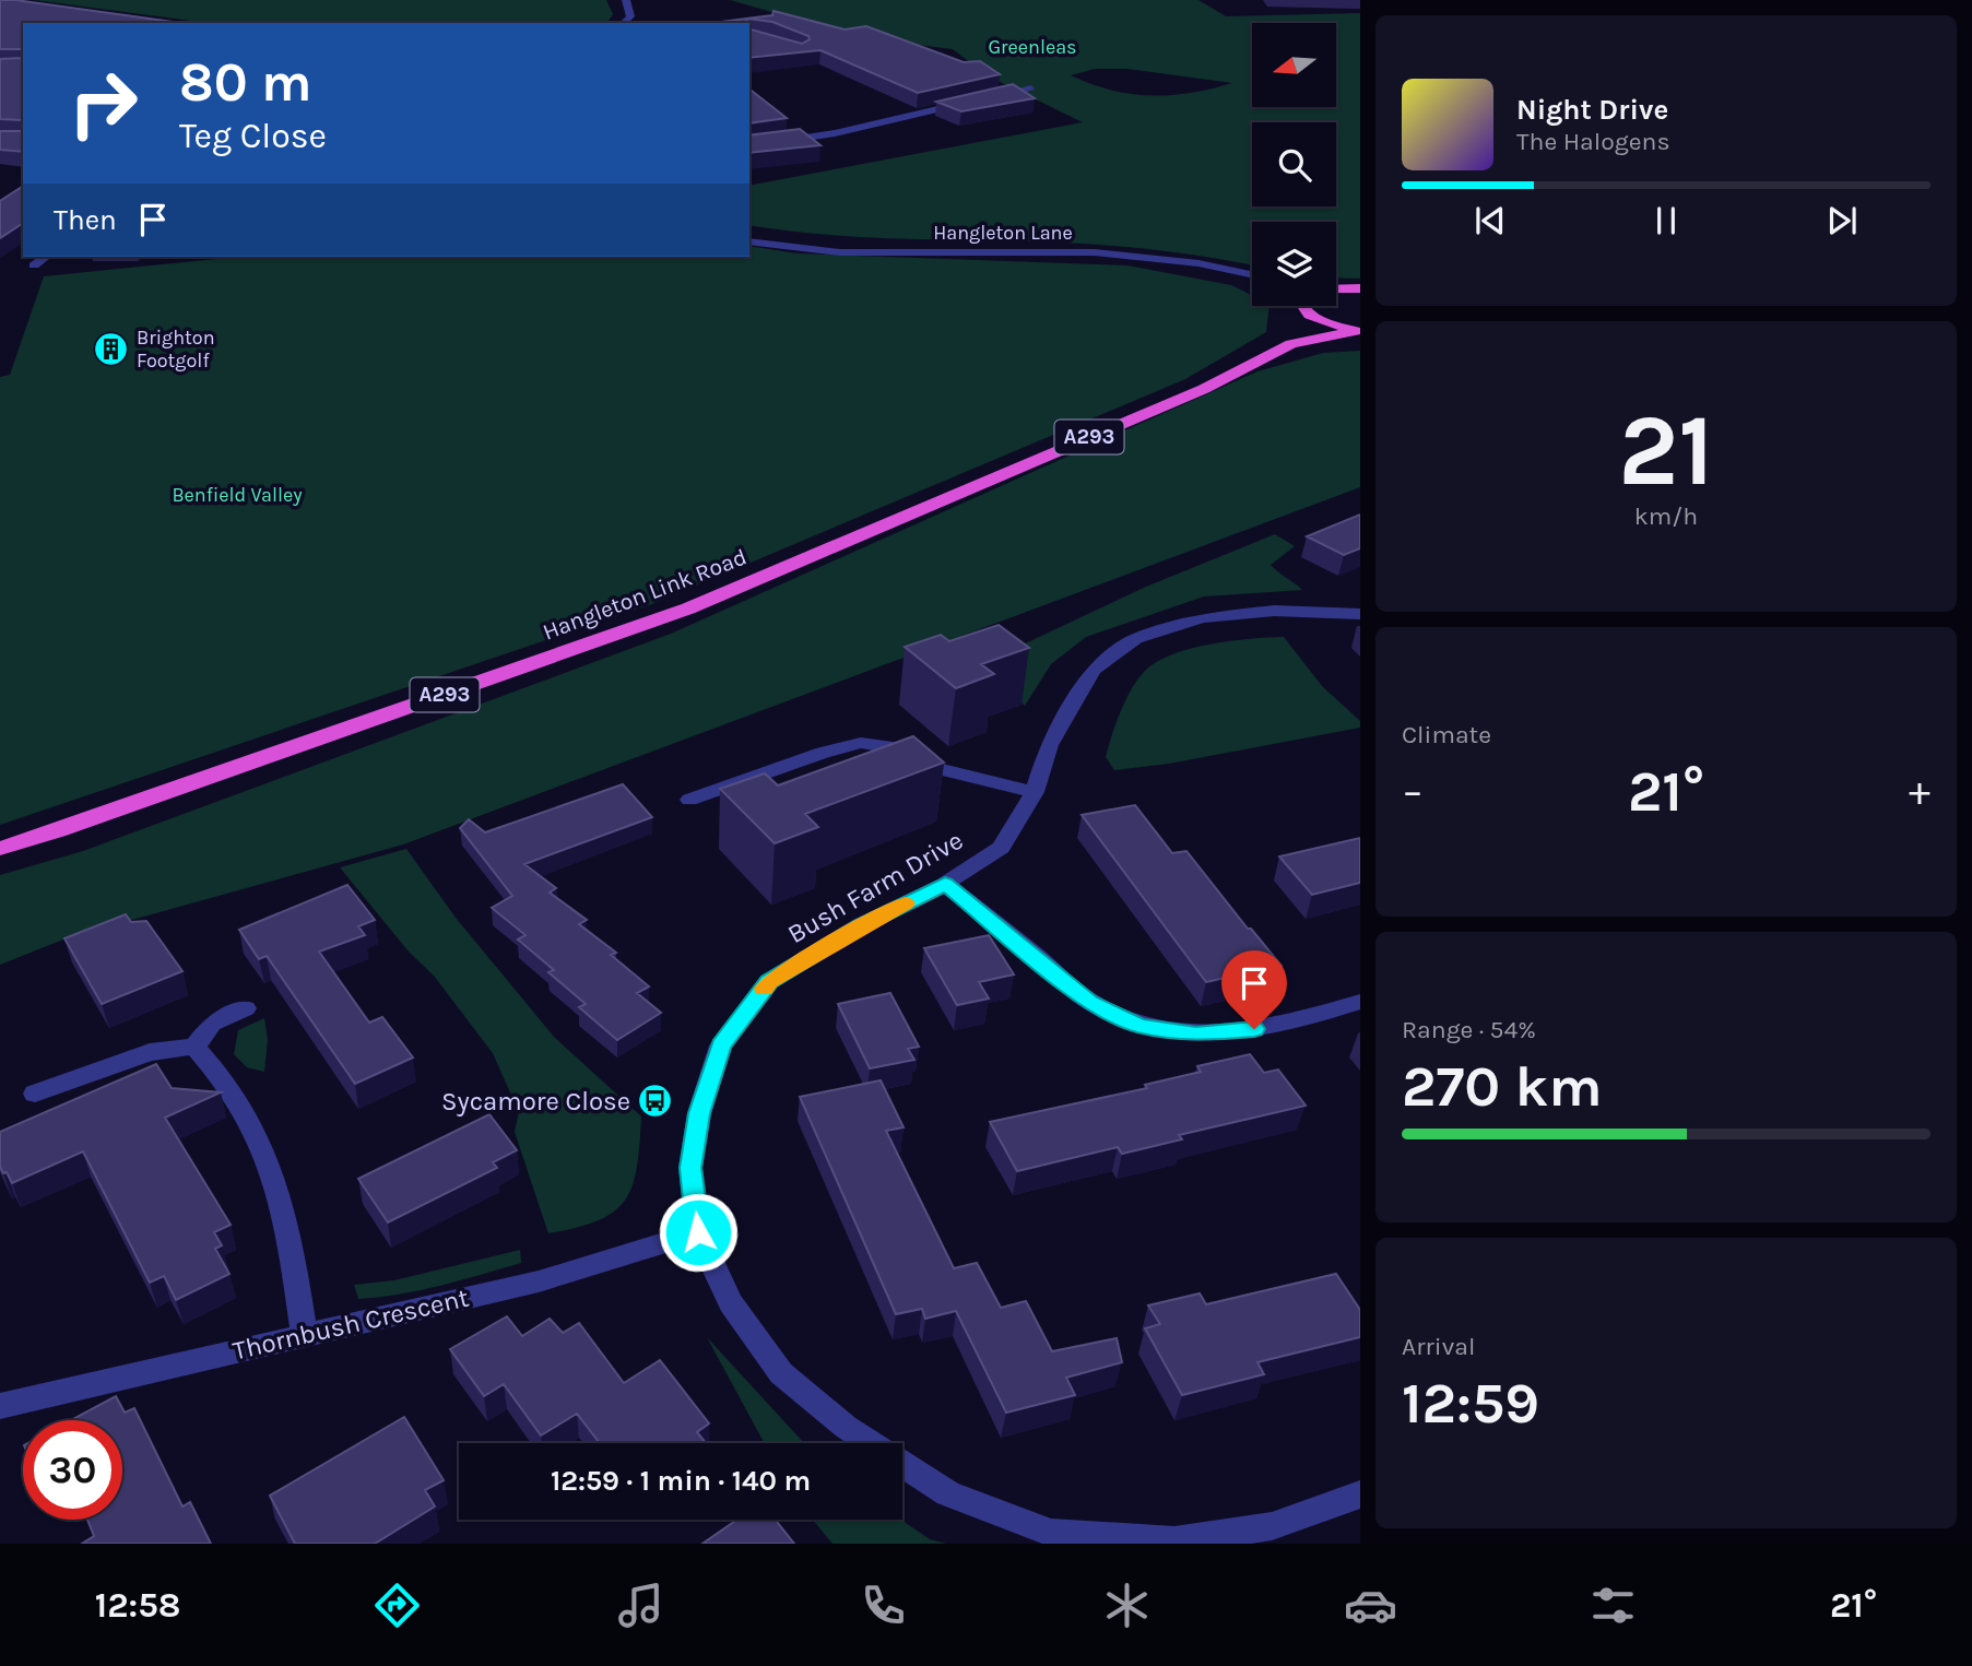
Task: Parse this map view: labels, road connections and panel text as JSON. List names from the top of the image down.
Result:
{
  "streets": {
    "highway": ["A293", "Hangleton Link Road"],
    "street": ["Hangleton Lane", "Bush Farm Drive", "Thornbush Crescent"]
  },
  "crossings": [
    ["Bush Farm Drive", "Thornbush Crescent"]
  ],
  "parks": ["Greenleas", "Benfield Valley"],
  "places": {
    "building": ["Brighton Footgolf"],
    "bus stop": ["Sycamore Close"]
  },
  "north": "left",
  "page": {
    "turn": ["80 m", "Teg Close"],
    "song": ["Night Drive", "The Halogens"],
    "then": "Then",
    "tile": [
      ["21", "km/h"],
      "Climate",
      ["Range · 54%", "270 km"],
      ["Arrival", "12:59"]
    ],
    "heat": ["−", "21°", "+"],
    "limit": "30",
    "trip": "12:59 · 1 min · 140 m",
    "tabs": ["12:58", "21°"]
  }
}
